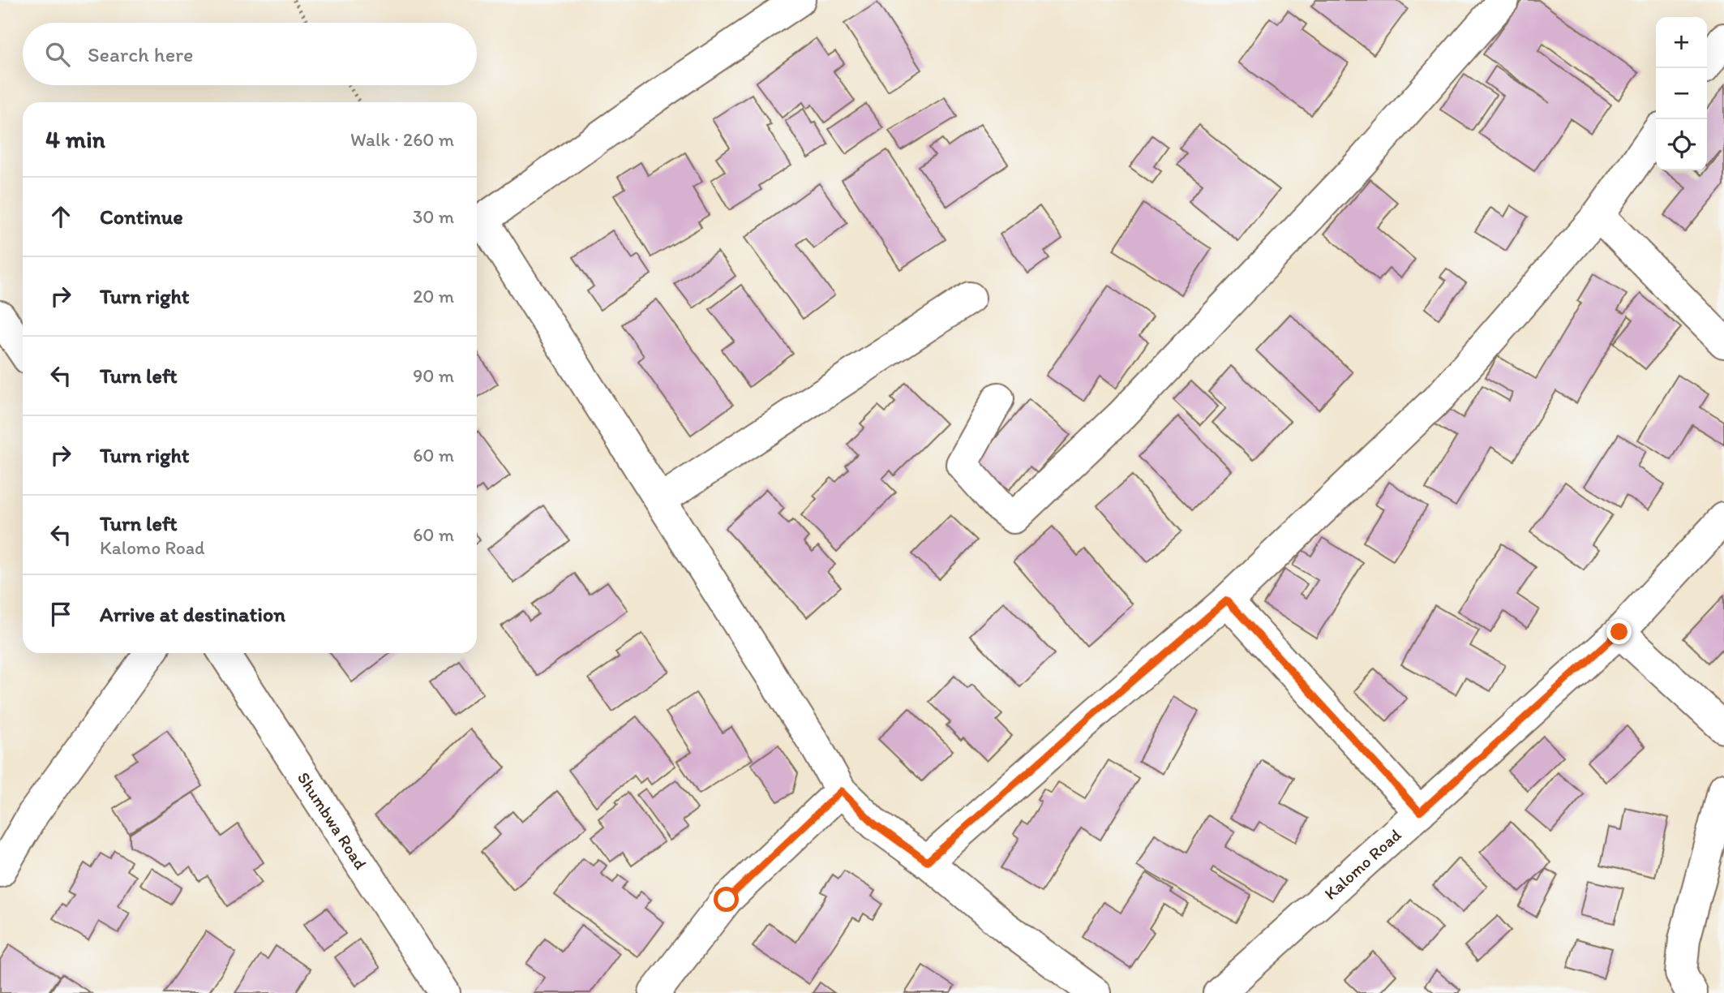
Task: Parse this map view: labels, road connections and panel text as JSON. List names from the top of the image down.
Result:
{
  "streets": {
    "street": ["Shumbwa Road", "Kalomo Road"]
  },
  "page": {
    "map_buttons": ["+", "−"],
    "search": "Search here",
    "heading": ["4 min", "Walk · 260 m"],
    "list": [
      ["Continue", "30 m"],
      ["Turn right", "20 m"],
      ["Turn left", "90 m"],
      ["Turn right", "60 m"],
      ["Turn left", "Kalomo Road", "60 m"],
      "Arrive at destination"
    ]
  }
}
